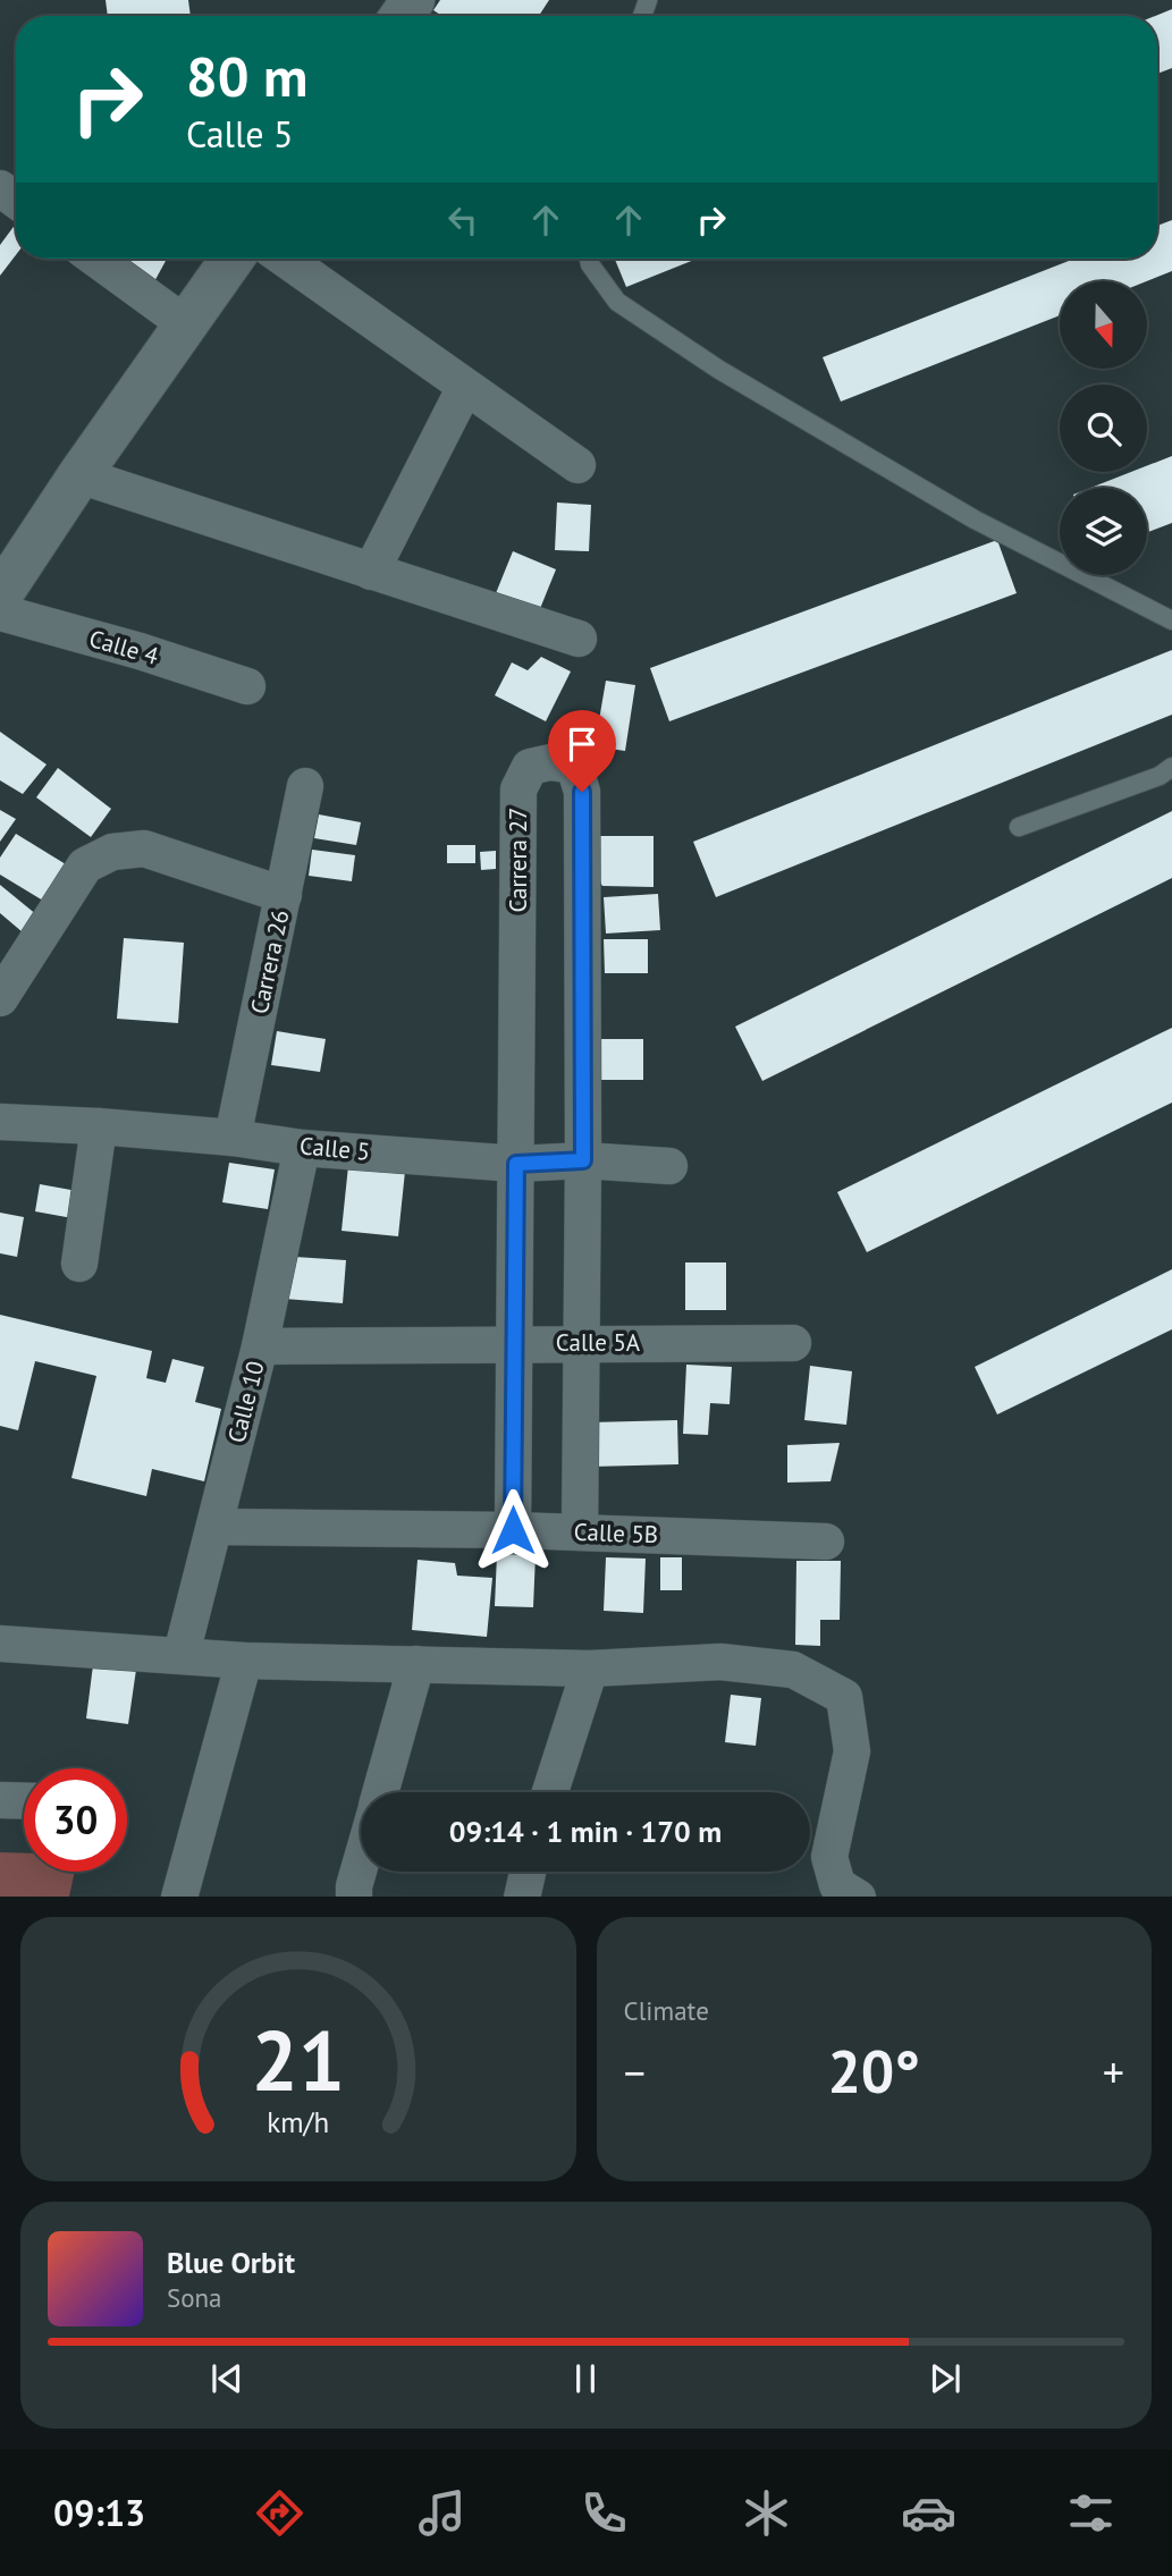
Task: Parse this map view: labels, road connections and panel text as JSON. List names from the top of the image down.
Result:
{
  "streets": {
    "street": [
      "Calle 4",
      "Carrera 27",
      "Carrera 26",
      "Calle 5",
      "Calle 5A",
      "Calle 10",
      "Calle 5B"
    ]
  },
  "crossings": [
    ["Carrera 27", "Calle 5"],
    ["Carrera 27", "Calle 5A"],
    ["Carrera 27", "Calle 5B"],
    ["Carrera 26", "Calle 5"],
    ["Calle 5", "Calle 10"],
    ["Calle 5A", "Calle 10"],
    ["Calle 10", "Calle 5B"]
  ],
  "north": "bottom",
  "page": {
    "turn": ["80 m", "Calle 5"],
    "limit": "30",
    "trip": "09:14 · 1 min · 170 m",
    "tile": "Climate",
    "heat": ["−", "20°", "+"],
    "song": ["Blue Orbit", "Sona"],
    "tabs": "09:13",
    "gauge": ["21", "km/h"]
  }
}
